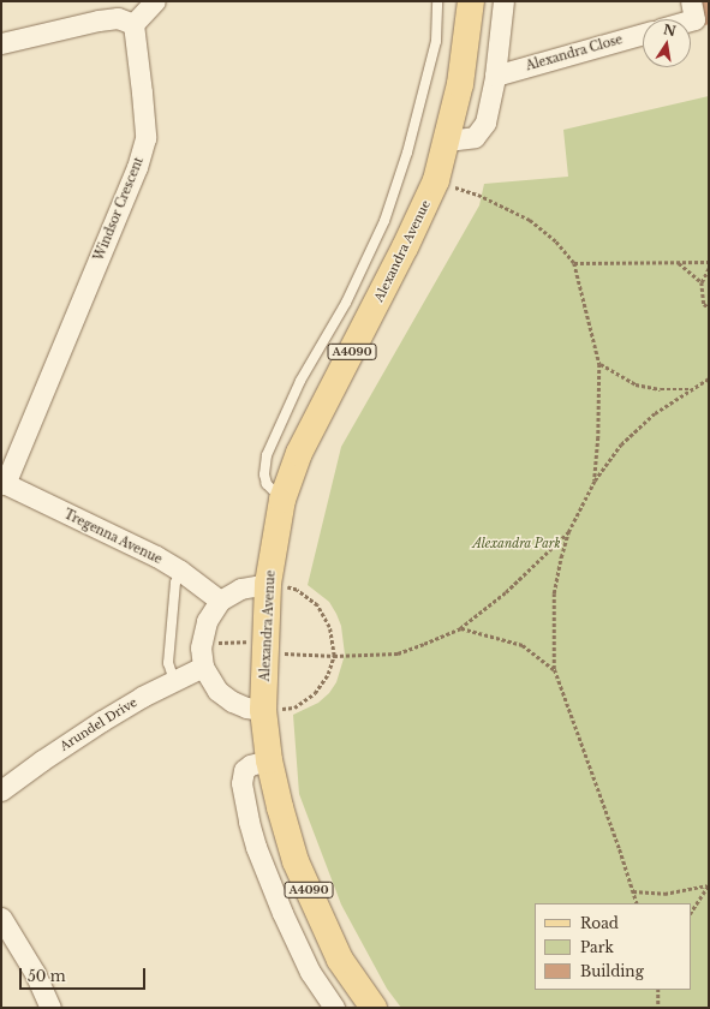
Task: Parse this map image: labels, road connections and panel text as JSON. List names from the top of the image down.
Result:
{
  "streets": {
    "main road": ["Alexandra Avenue", "A4090"],
    "street": [
      "Alexandra Close",
      "Windsor Crescent",
      "Tregenna Avenue",
      "Arundel Drive"
    ]
  },
  "crossings": [
    ["Windsor Crescent", "Tregenna Avenue"]
  ],
  "parks": ["Alexandra Park"],
  "legend": ["Road", "Park", "Building"],
  "scale_bar": "50 m",
  "north": "top"
}
